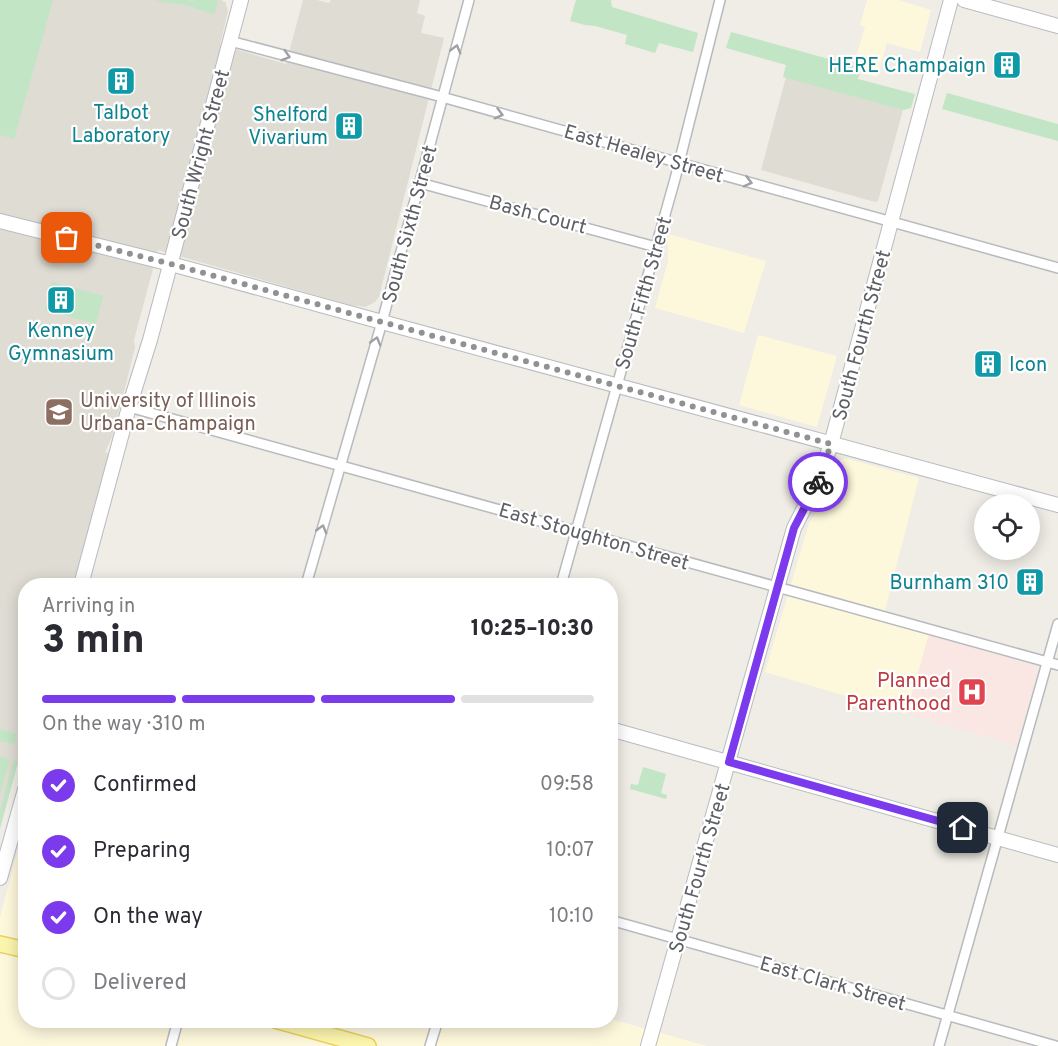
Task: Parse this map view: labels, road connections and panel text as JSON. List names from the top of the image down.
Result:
{
  "streets": {
    "street": [
      "East Healey Street",
      "South Wright Street",
      "Bash Court",
      "South Sixth Street",
      "South Fifth Street",
      "South Fourth Street",
      "East Stoughton Street",
      "East Clark Street"
    ]
  },
  "crossings": [
    ["East Healey Street", "South Wright Street"],
    ["East Healey Street", "South Sixth Street"],
    ["East Healey Street", "South Fifth Street"],
    ["East Healey Street", "South Fourth Street"],
    ["South Wright Street", "East Stoughton Street"],
    ["Bash Court", "South Sixth Street"],
    ["Bash Court", "South Fifth Street"],
    ["South Sixth Street", "East Stoughton Street"],
    ["South Fifth Street", "East Stoughton Street"],
    ["South Fourth Street", "East Stoughton Street"],
    ["South Fourth Street", "East Clark Street"]
  ],
  "one_way": ["East Healey Street", "South Sixth Street"],
  "places": {
    "building": [
      "HERE Champaign",
      "Talbot Laboratory",
      "Shelford Vivarium",
      "Kenney Gymnasium",
      "Icon",
      "Burnham 310"
    ],
    "school or university": ["University of Illinois Urbana-Champaign"],
    "hospital": ["Planned Parenthood"]
  },
  "page": {
    "heading": ["3 min", "Arriving in", "10:25–10:30"],
    "bar": "On the way · 310 m",
    "list": [
      ["Confirmed", "09:58"],
      ["Preparing", "10:07"],
      ["On the way", "10:10"],
      "Delivered"
    ]
  }
}
